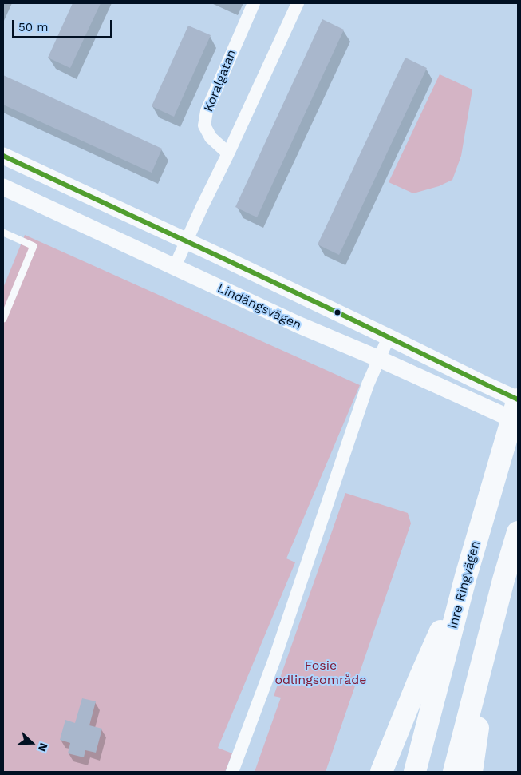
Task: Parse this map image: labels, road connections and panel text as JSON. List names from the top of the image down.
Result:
{
  "streets": {
    "highway": ["Inre Ringvägen"],
    "street": ["Koralgatan", "Lindängsvägen"]
  },
  "parks": ["Fosie odlingsområde"],
  "scale_bar": "50 m",
  "north": "right"
}
